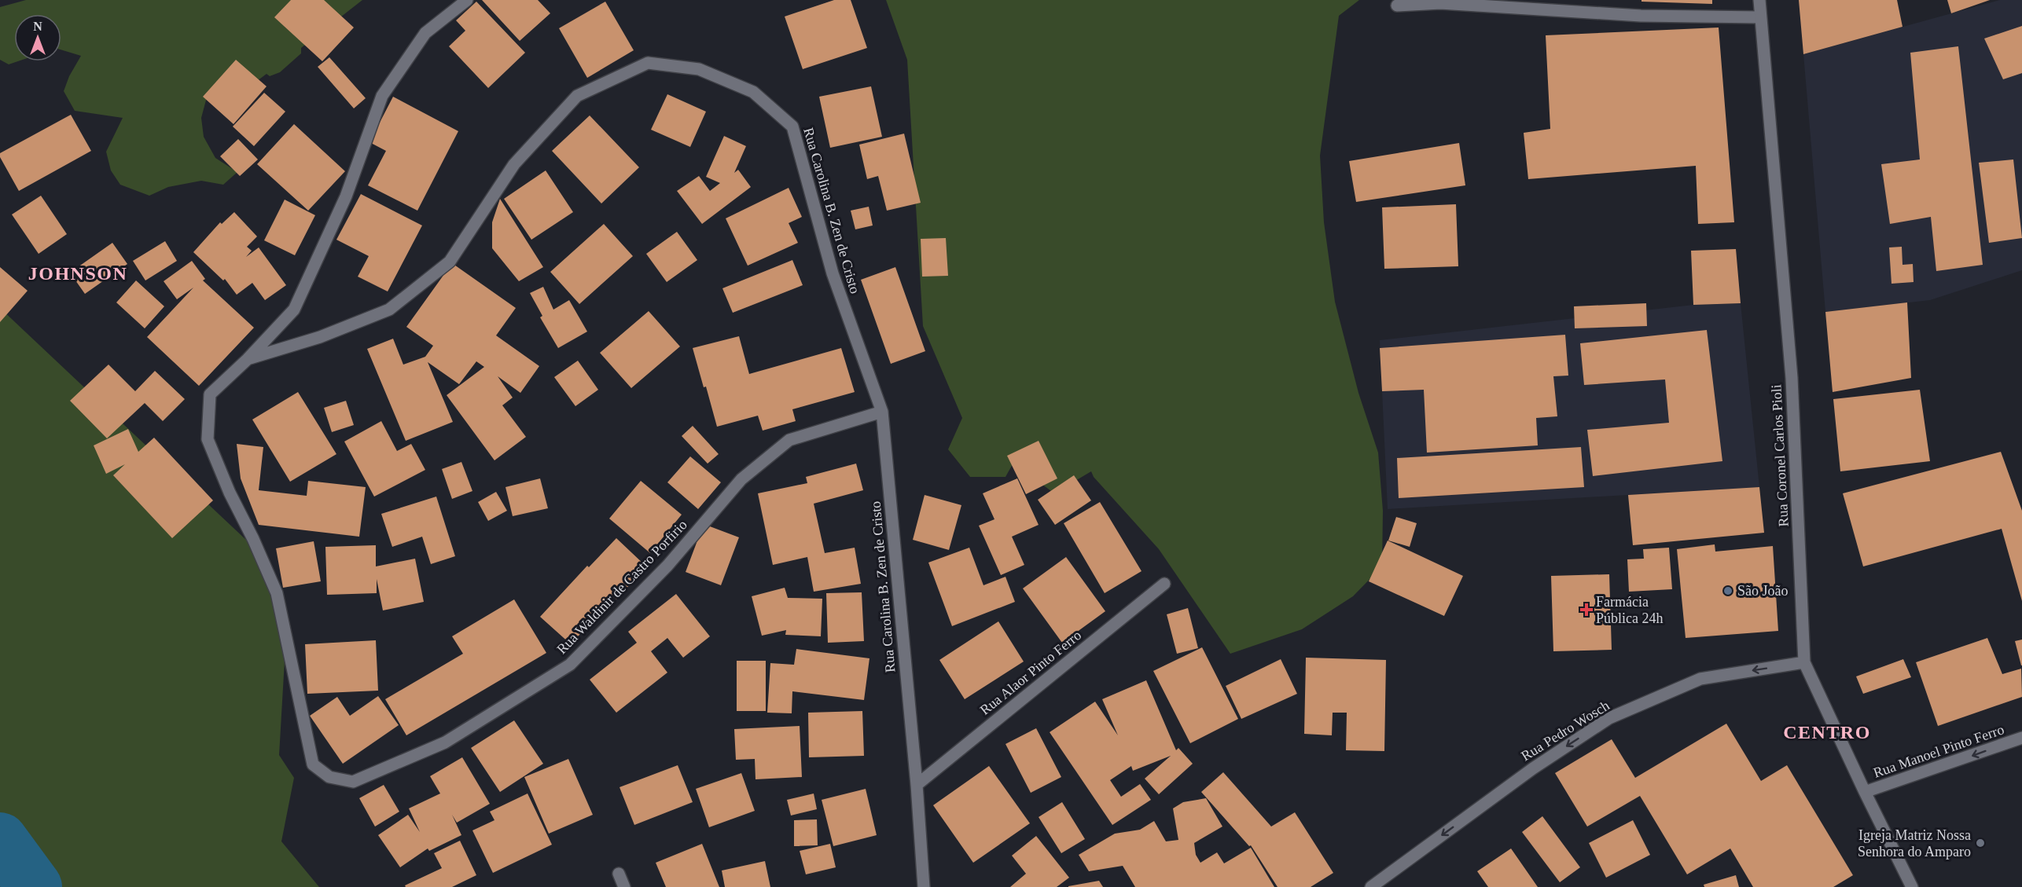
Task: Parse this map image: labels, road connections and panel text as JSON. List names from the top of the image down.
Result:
{
  "streets": {
    "street": [
      "Rua Carolina B. Zen de Cristo",
      "Rua Coronel Carlos Pioli",
      "Rua Waldinir de Castro Porfirio",
      "Rua Alaor Pinto Ferro",
      "Rua Pedro Wosch",
      "Rua Manoel Pinto Ferro"
    ]
  },
  "crossings": [
    ["Rua Carolina B. Zen de Cristo", "Rua Waldinir de Castro Porfirio"],
    ["Rua Carolina B. Zen de Cristo", "Rua Alaor Pinto Ferro"],
    ["Rua Coronel Carlos Pioli", "Rua Pedro Wosch"],
    ["Rua Coronel Carlos Pioli", "Rua Manoel Pinto Ferro"]
  ],
  "one_way": ["Rua Pedro Wosch", "Rua Manoel Pinto Ferro"],
  "districts": ["JOHNSON", "CENTRO"],
  "places": {
    "other": ["São João", "Igreja Matriz Nossa Senhora do Amparo"],
    "health": ["Farmácia Pública 24h"]
  },
  "north": "top"
}
